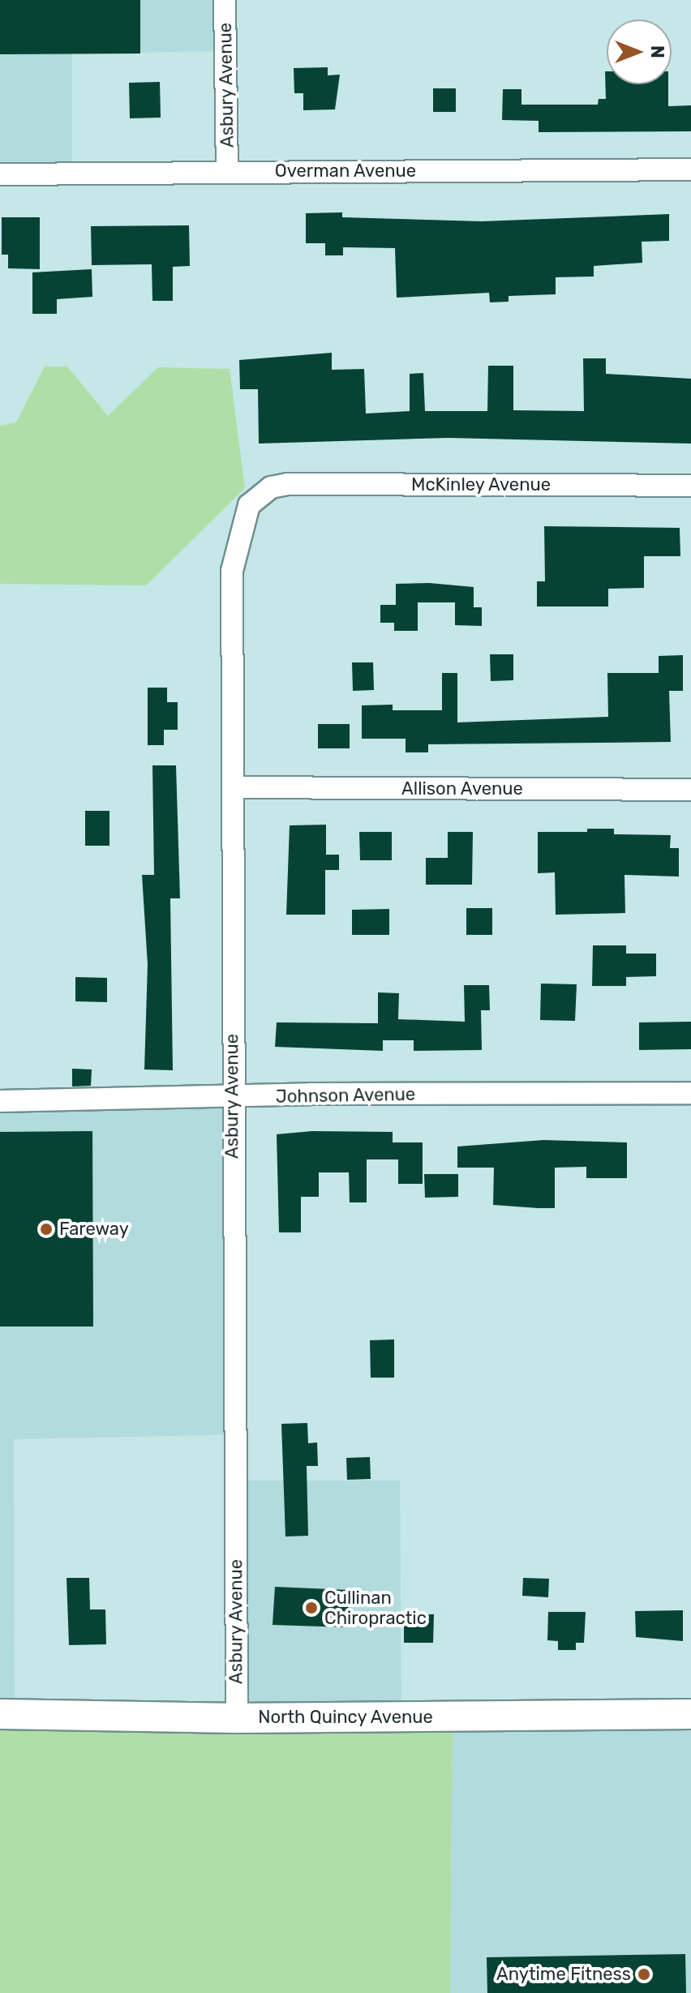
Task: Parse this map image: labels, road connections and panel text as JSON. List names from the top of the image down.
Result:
{
  "streets": {
    "main road": ["North Quincy Avenue"],
    "street": [
      "Asbury Avenue",
      "Overman Avenue",
      "McKinley Avenue",
      "Allison Avenue",
      "Johnson Avenue"
    ]
  },
  "crossings": [
    ["Asbury Avenue", "Overman Avenue"],
    ["Asbury Avenue", "McKinley Avenue"],
    ["Asbury Avenue", "Allison Avenue"],
    ["Asbury Avenue", "Johnson Avenue"],
    ["Asbury Avenue", "North Quincy Avenue"]
  ],
  "places": ["Fareway", "Cullinan Chiropractic", "Anytime Fitness"],
  "north": "right"
}
